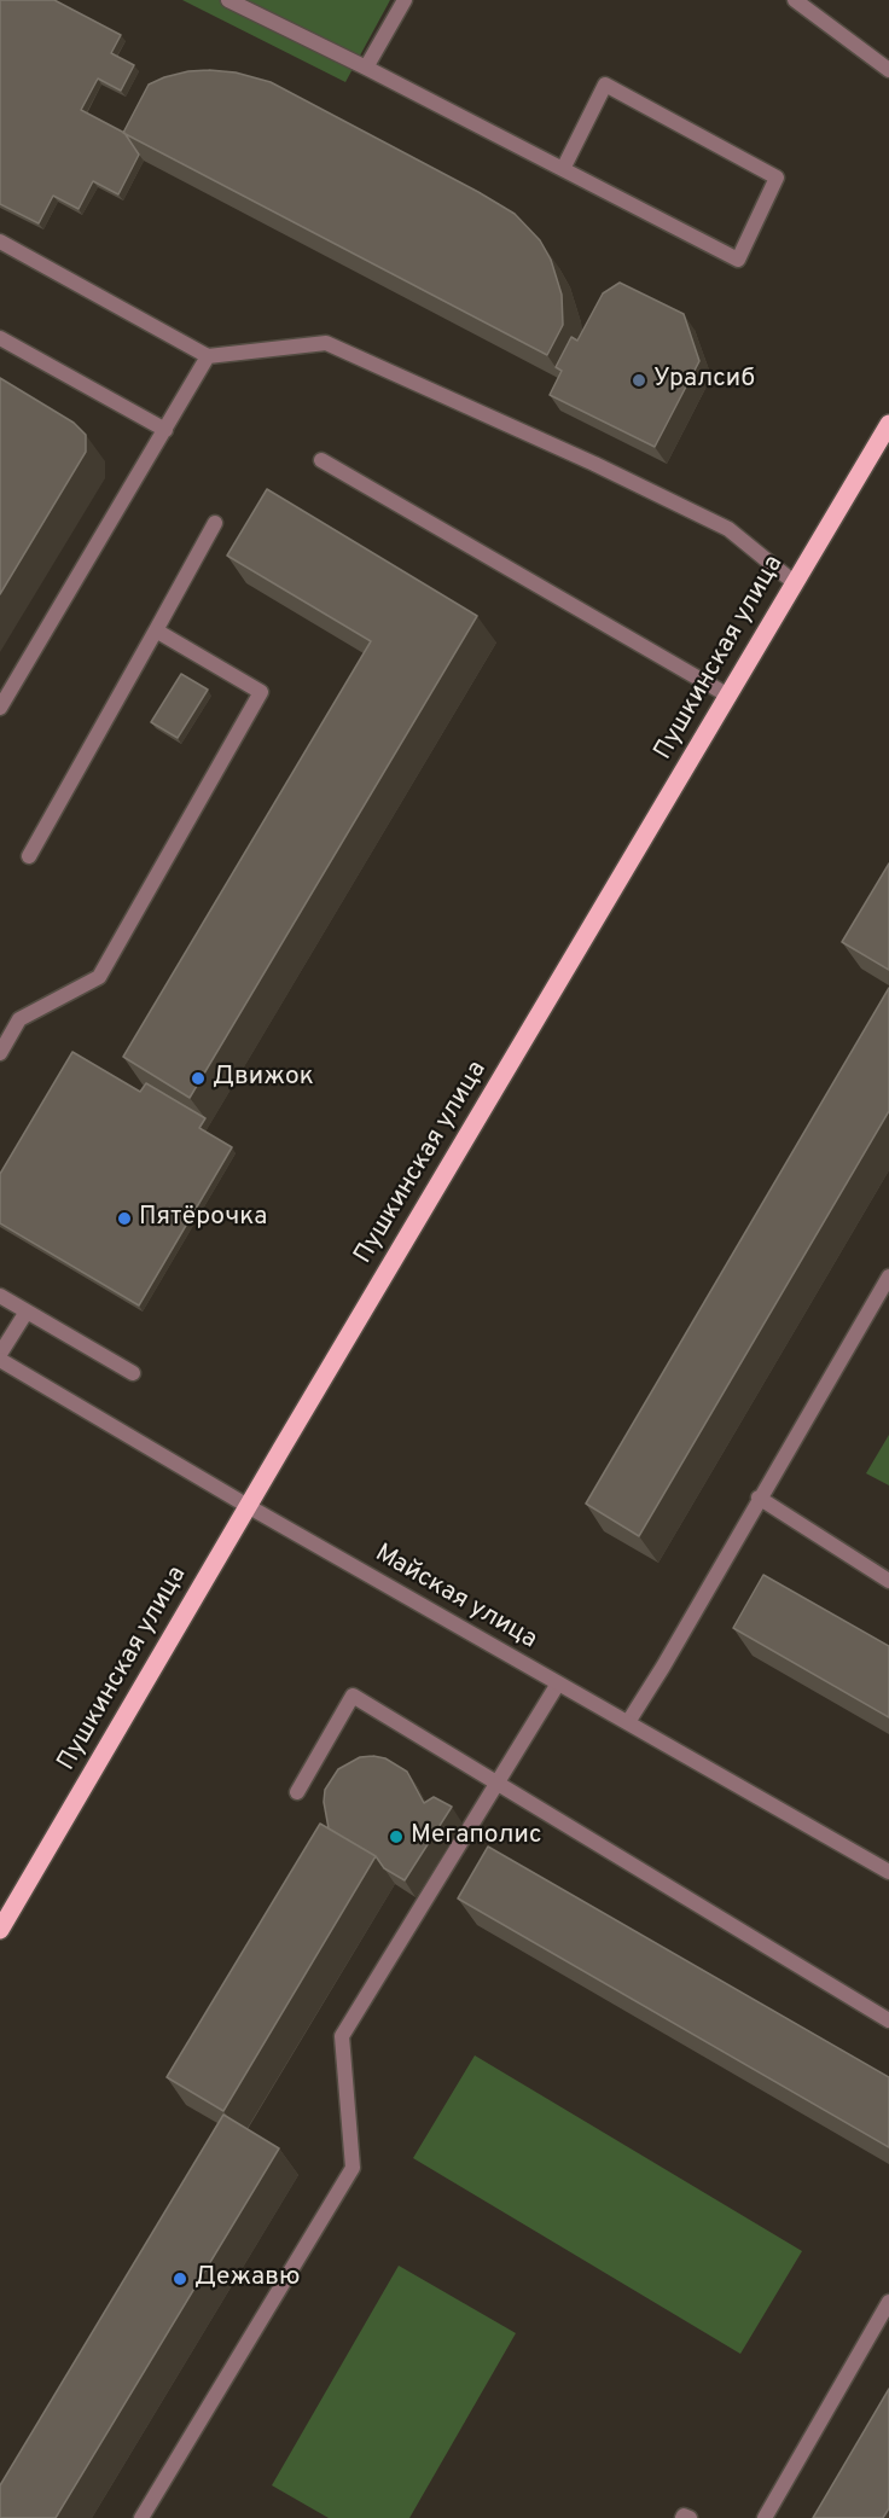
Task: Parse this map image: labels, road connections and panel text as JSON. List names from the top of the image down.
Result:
{
  "streets": {
    "main road": ["Пушкинская улица"],
    "street": ["Майская улица"]
  },
  "crossings": [
    ["Пушкинская улица", "Майская улица"]
  ],
  "places": [
    "Уралсиб",
    "Движок",
    "Пятёрочка",
    "Мегаполис",
    "Дежавю"
  ]
}
